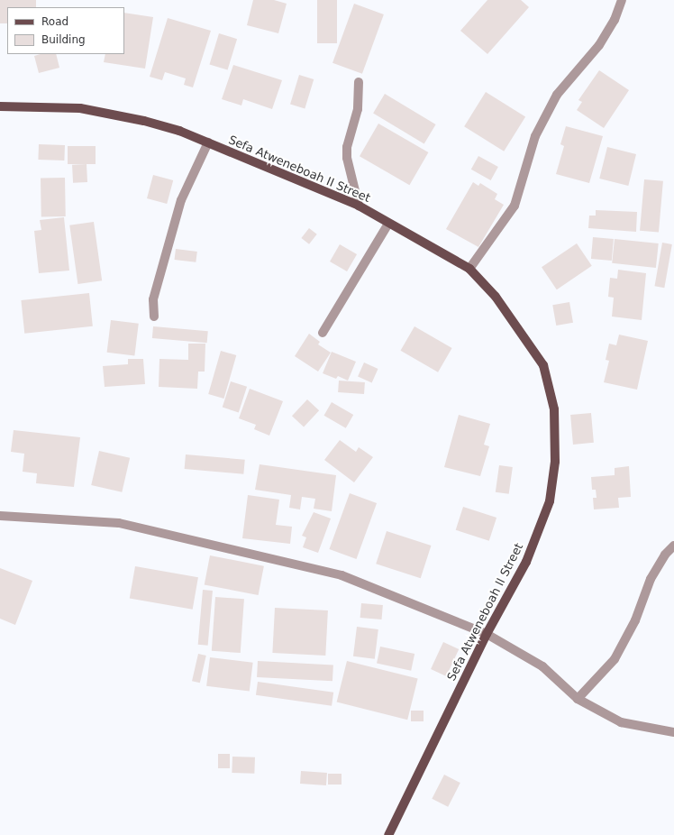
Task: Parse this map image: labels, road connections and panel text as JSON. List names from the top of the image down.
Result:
{
  "streets": {
    "main road": ["Sefa Atweneboah II Street"]
  },
  "legend": ["Road", "Building"]
}
